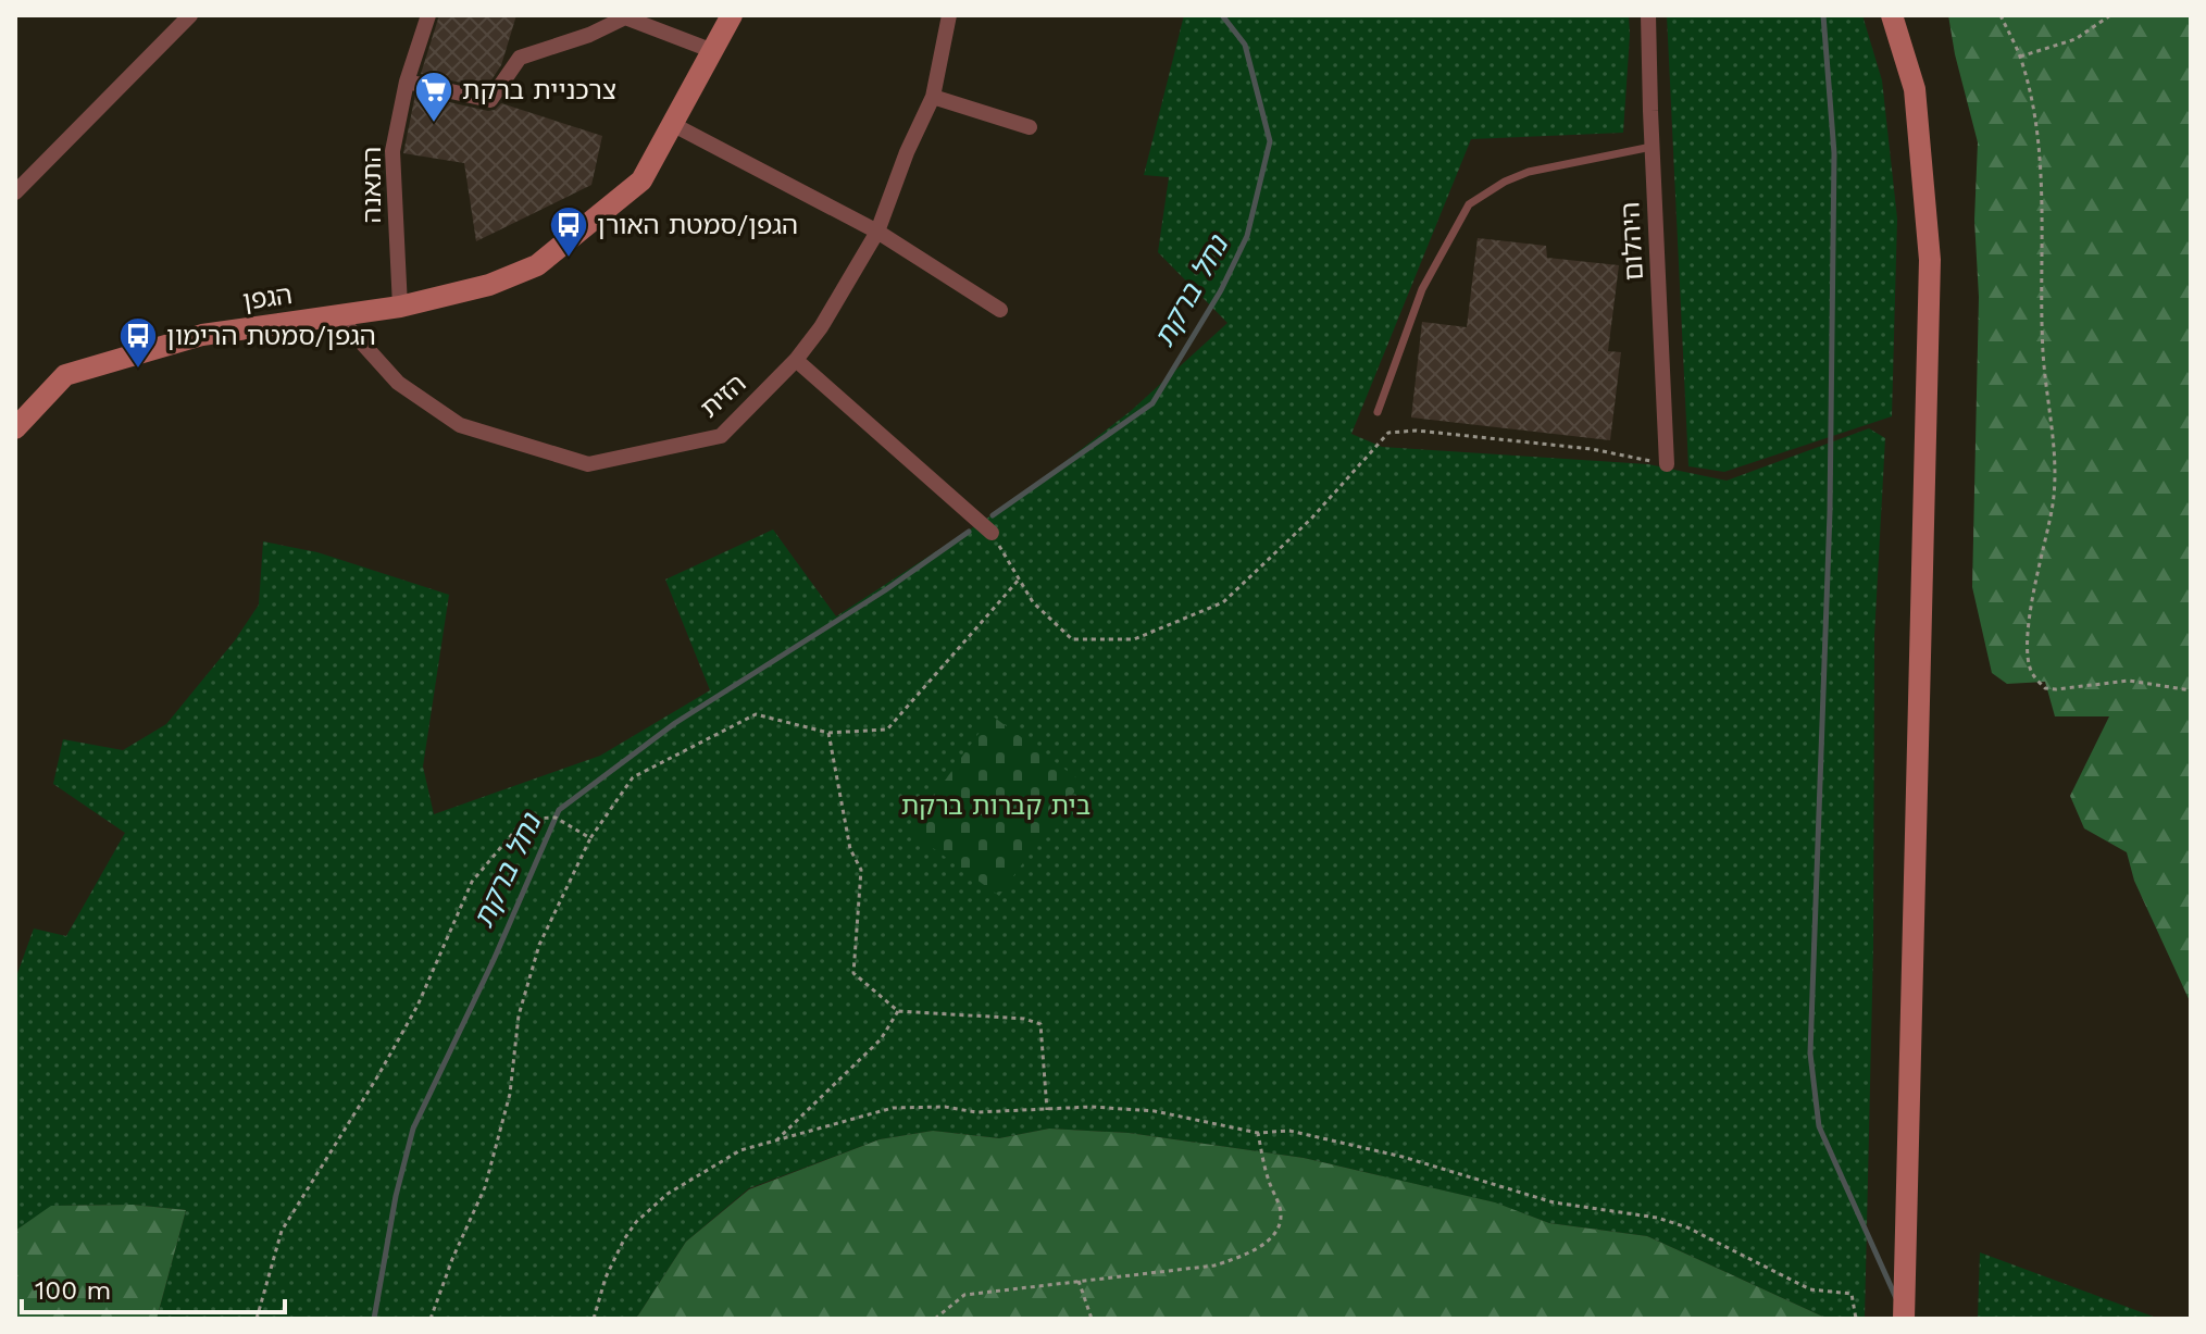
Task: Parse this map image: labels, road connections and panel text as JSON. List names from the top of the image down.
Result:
{
  "streets": {
    "main road": ["הגפן"],
    "street": ["התאנה", "היהלום", "הזית"]
  },
  "crossings": [
    ["התאנה", "הגפן"],
    ["הגפן", "הזית"]
  ],
  "water": ["נחל ברקת"],
  "parks": ["בית קברות ברקת"],
  "places": {
    "supermarket": ["צרכניית ברקת"],
    "bus stop": ["הגפן/סמטת האורן", "הגפן/סמטת הרימון"]
  },
  "scale_bar": "100 m"
}
